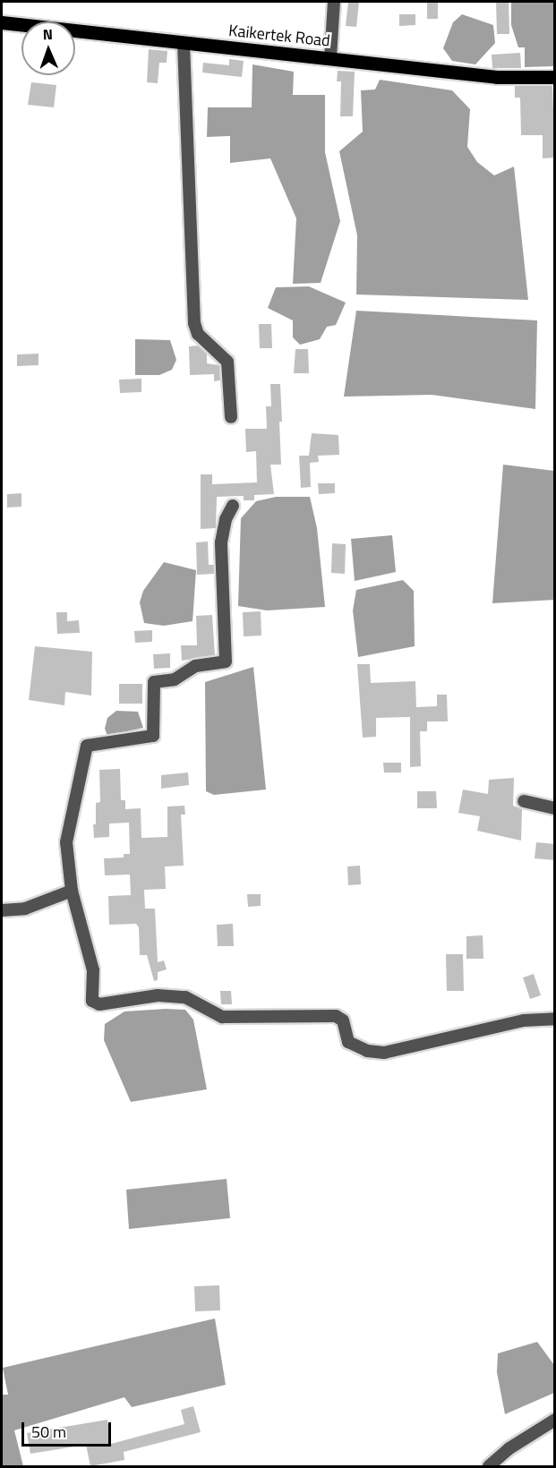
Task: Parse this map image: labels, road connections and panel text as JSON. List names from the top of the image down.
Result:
{
  "streets": {
    "main road": ["Kaikertek Road"]
  },
  "scale_bar": "50 m",
  "north": "top"
}
